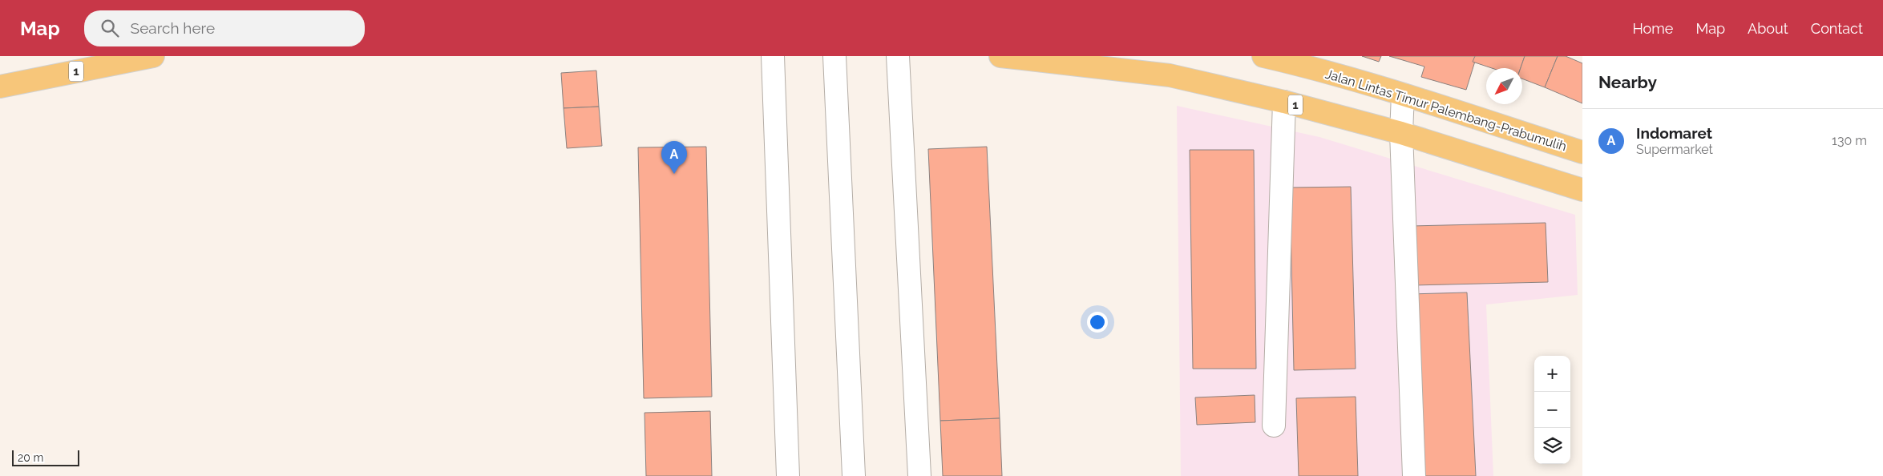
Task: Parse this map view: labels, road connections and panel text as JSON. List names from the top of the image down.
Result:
{
  "streets": {
    "highway": ["1", "Jalan Lintas Timur Palembang-Prabumulih"]
  },
  "scale_bar": "20 m",
  "north": "bottom left",
  "page": {
    "header": "Map",
    "search": "Search here",
    "nav": [
      "Home",
      "Map",
      "About",
      "Contact"
    ],
    "heading": "Nearby",
    "list": [
      {
        "mark": "A",
        "name": "Indomaret",
        "note": "Supermarket",
        "value": "130 m"
      }
    ],
    "pins": "A",
    "map_buttons": ["+", "−"],
    "scale": "20 m"
  }
}
